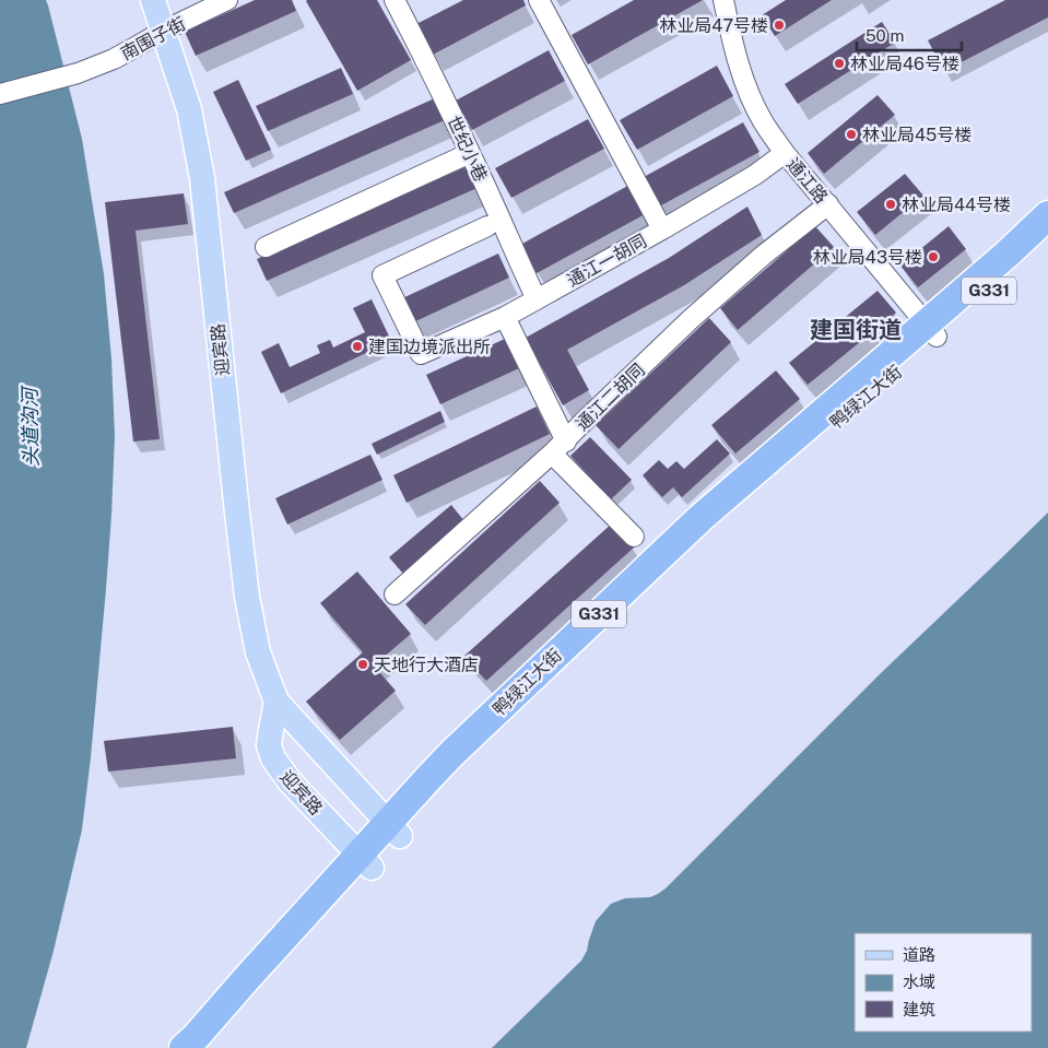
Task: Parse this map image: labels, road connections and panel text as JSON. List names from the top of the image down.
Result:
{
  "streets": {
    "highway": ["G331", "鸭绿江大街"],
    "main road": ["迎宾路"],
    "street": [
      "南围子街",
      "世纪小巷",
      "通江路",
      "通江一胡同",
      "通江二胡同"
    ]
  },
  "crossings": [
    ["南围子街", "迎宾路"],
    ["世纪小巷", "通江一胡同"],
    ["通江路", "通江一胡同"],
    ["通江路", "通江二胡同"],
    ["通江路", "鸭绿江大街"],
    ["迎宾路", "鸭绿江大街"]
  ],
  "districts": ["建国街道"],
  "water": ["头道沟河"],
  "places": [
    "林业局47号楼",
    "林业局46号楼",
    "林业局45号楼",
    "林业局44号楼",
    "林业局43号楼",
    "建国边境派出所",
    "天地行大酒店"
  ],
  "legend": ["道路", "水域", "建筑"],
  "scale_bar": "50 m"
}
